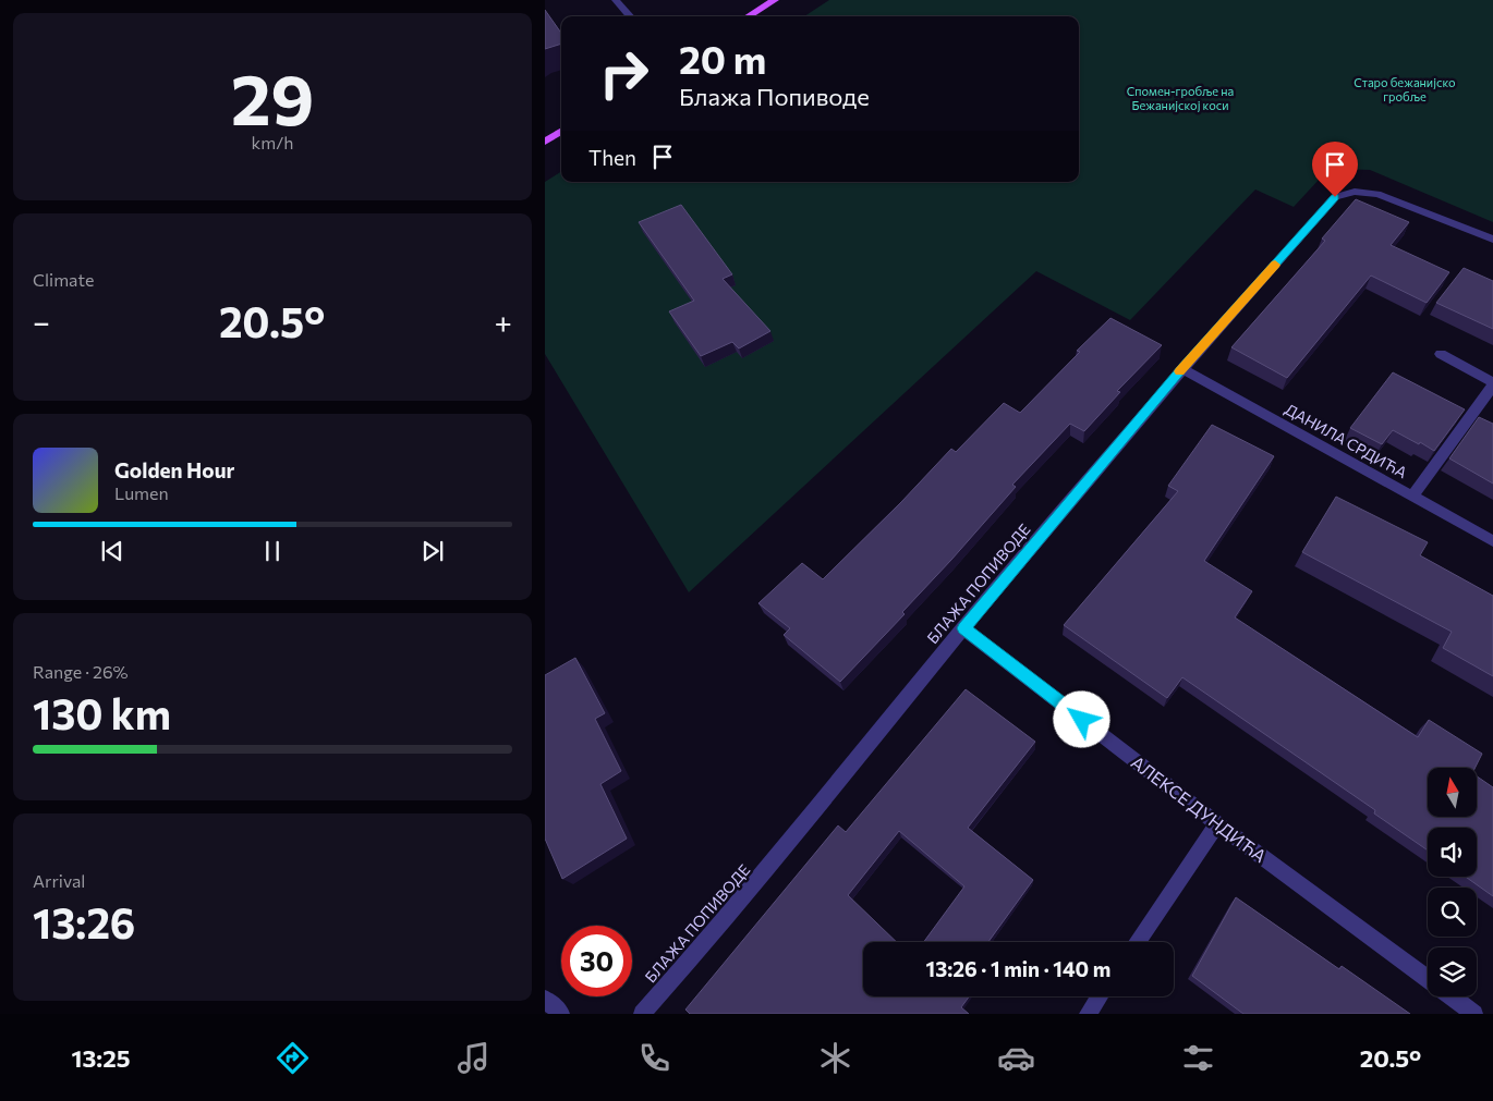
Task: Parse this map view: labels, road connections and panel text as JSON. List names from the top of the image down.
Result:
{
  "streets": {
    "street": ["ДАНИЛА СРДИЋА", "БЛАЖА ПОПИВОДЕ", "АЛЕКСЕ ДУНДИЋА"]
  },
  "crossings": [
    ["ДАНИЛА СРДИЋА", "БЛАЖА ПОПИВОДЕ"],
    ["БЛАЖА ПОПИВОДЕ", "АЛЕКСЕ ДУНДИЋА"]
  ],
  "parks": ["Старо бежанијско гробље", "Спомен-гробље на Бежанијској коси"],
  "north": "top",
  "page": {
    "tile": [
      ["29", "km/h"],
      "Climate",
      ["Range · 26%", "130 km"],
      ["Arrival", "13:26"]
    ],
    "turn": ["20 m", "Блажа Попиводе"],
    "then": "Then",
    "heat": ["−", "20.5°", "+"],
    "song": ["Golden Hour", "Lumen"],
    "limit": "30",
    "trip": "13:26 · 1 min · 140 m",
    "tabs": ["13:25", "20.5°"]
  }
}
